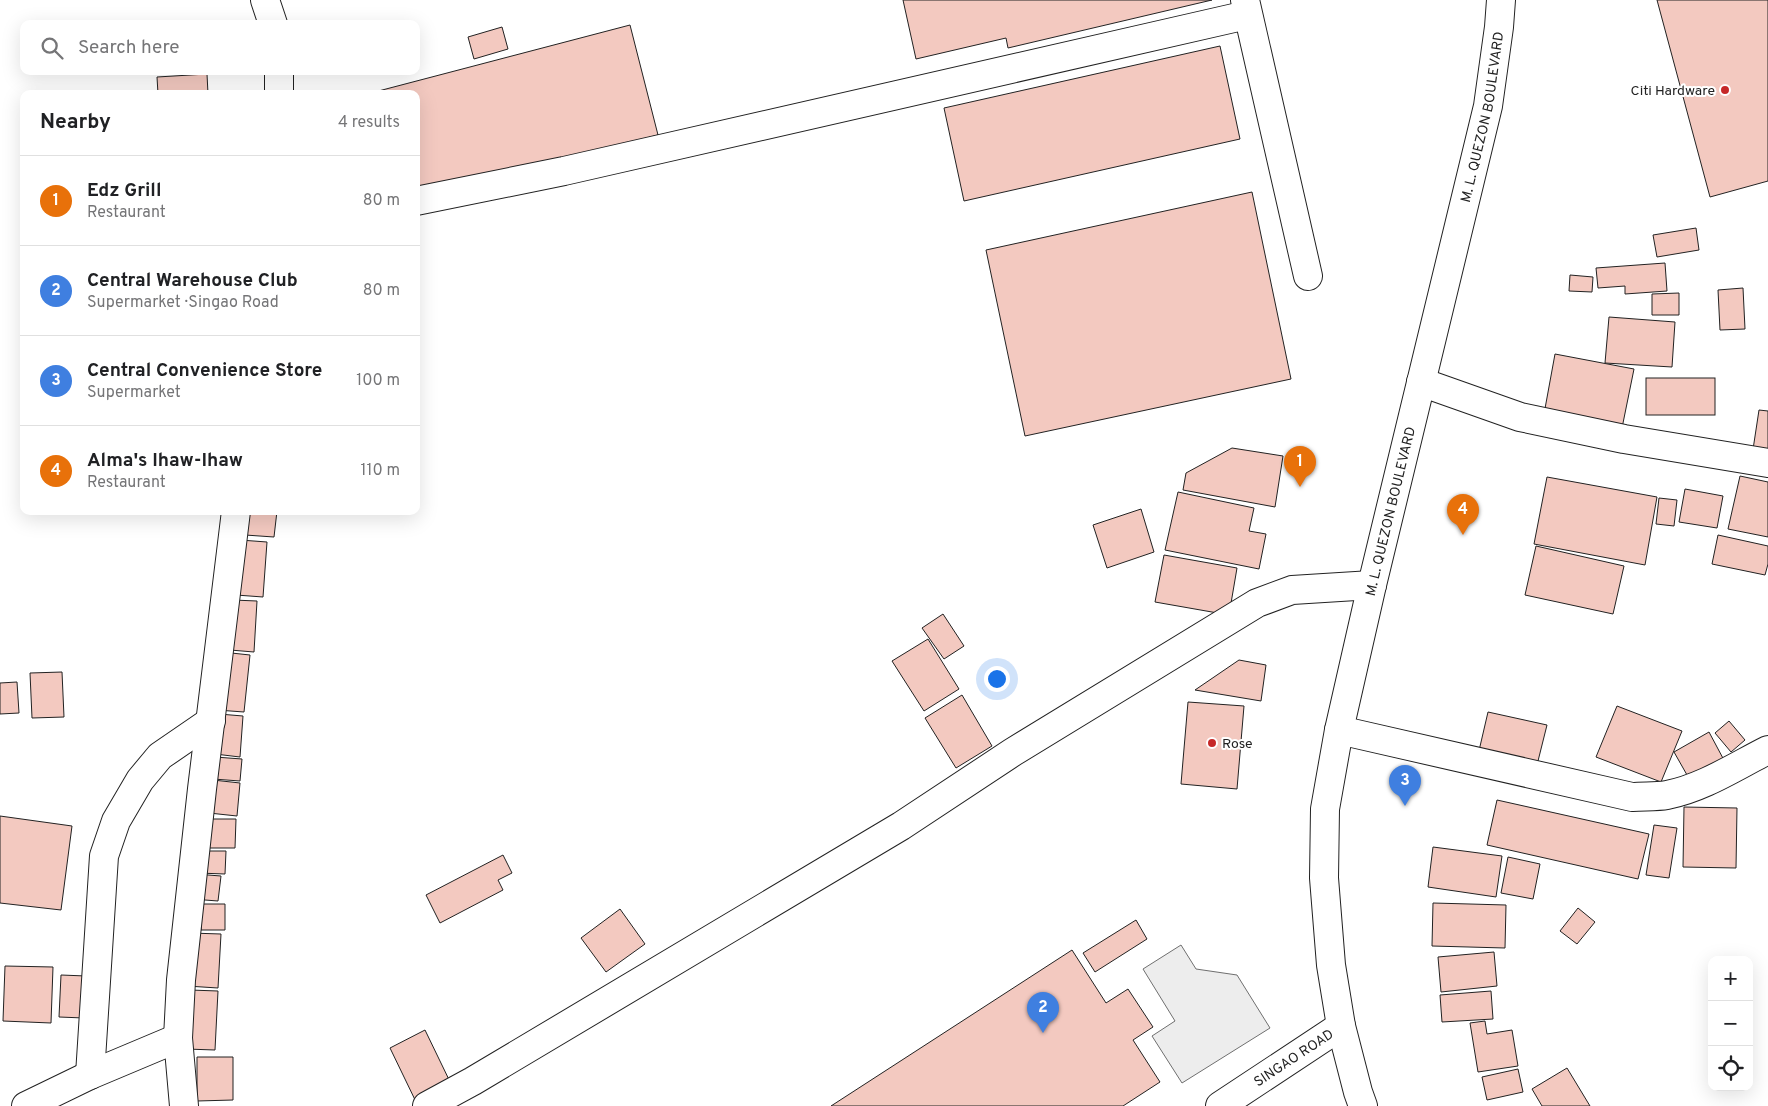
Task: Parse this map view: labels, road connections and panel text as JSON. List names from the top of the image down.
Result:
{
  "streets": {
    "main road": ["M. L. QUEZON BOULEVARD", "SINGAO ROAD"]
  },
  "crossings": [
    ["M. L. QUEZON BOULEVARD", "SINGAO ROAD"]
  ],
  "places": ["Citi Hardware", "Rose"],
  "page": {
    "search": "Search here",
    "heading": ["Nearby", "4 results"],
    "list": [
      {
        "mark": "1",
        "name": "Edz Grill",
        "note": "Restaurant",
        "value": "80 m"
      },
      {
        "mark": "2",
        "name": "Central Warehouse Club",
        "note": "Supermarket · Singao Road",
        "value": "80 m"
      },
      {
        "mark": "3",
        "name": "Central Convenience Store",
        "note": "Supermarket",
        "value": "100 m"
      },
      {
        "mark": "4",
        "name": "Alma's Ihaw-Ihaw",
        "note": "Restaurant",
        "value": "110 m"
      }
    ],
    "pins": [
      "1",
      "4",
      "3",
      "2"
    ],
    "map_buttons": ["+", "−"]
  }
}
